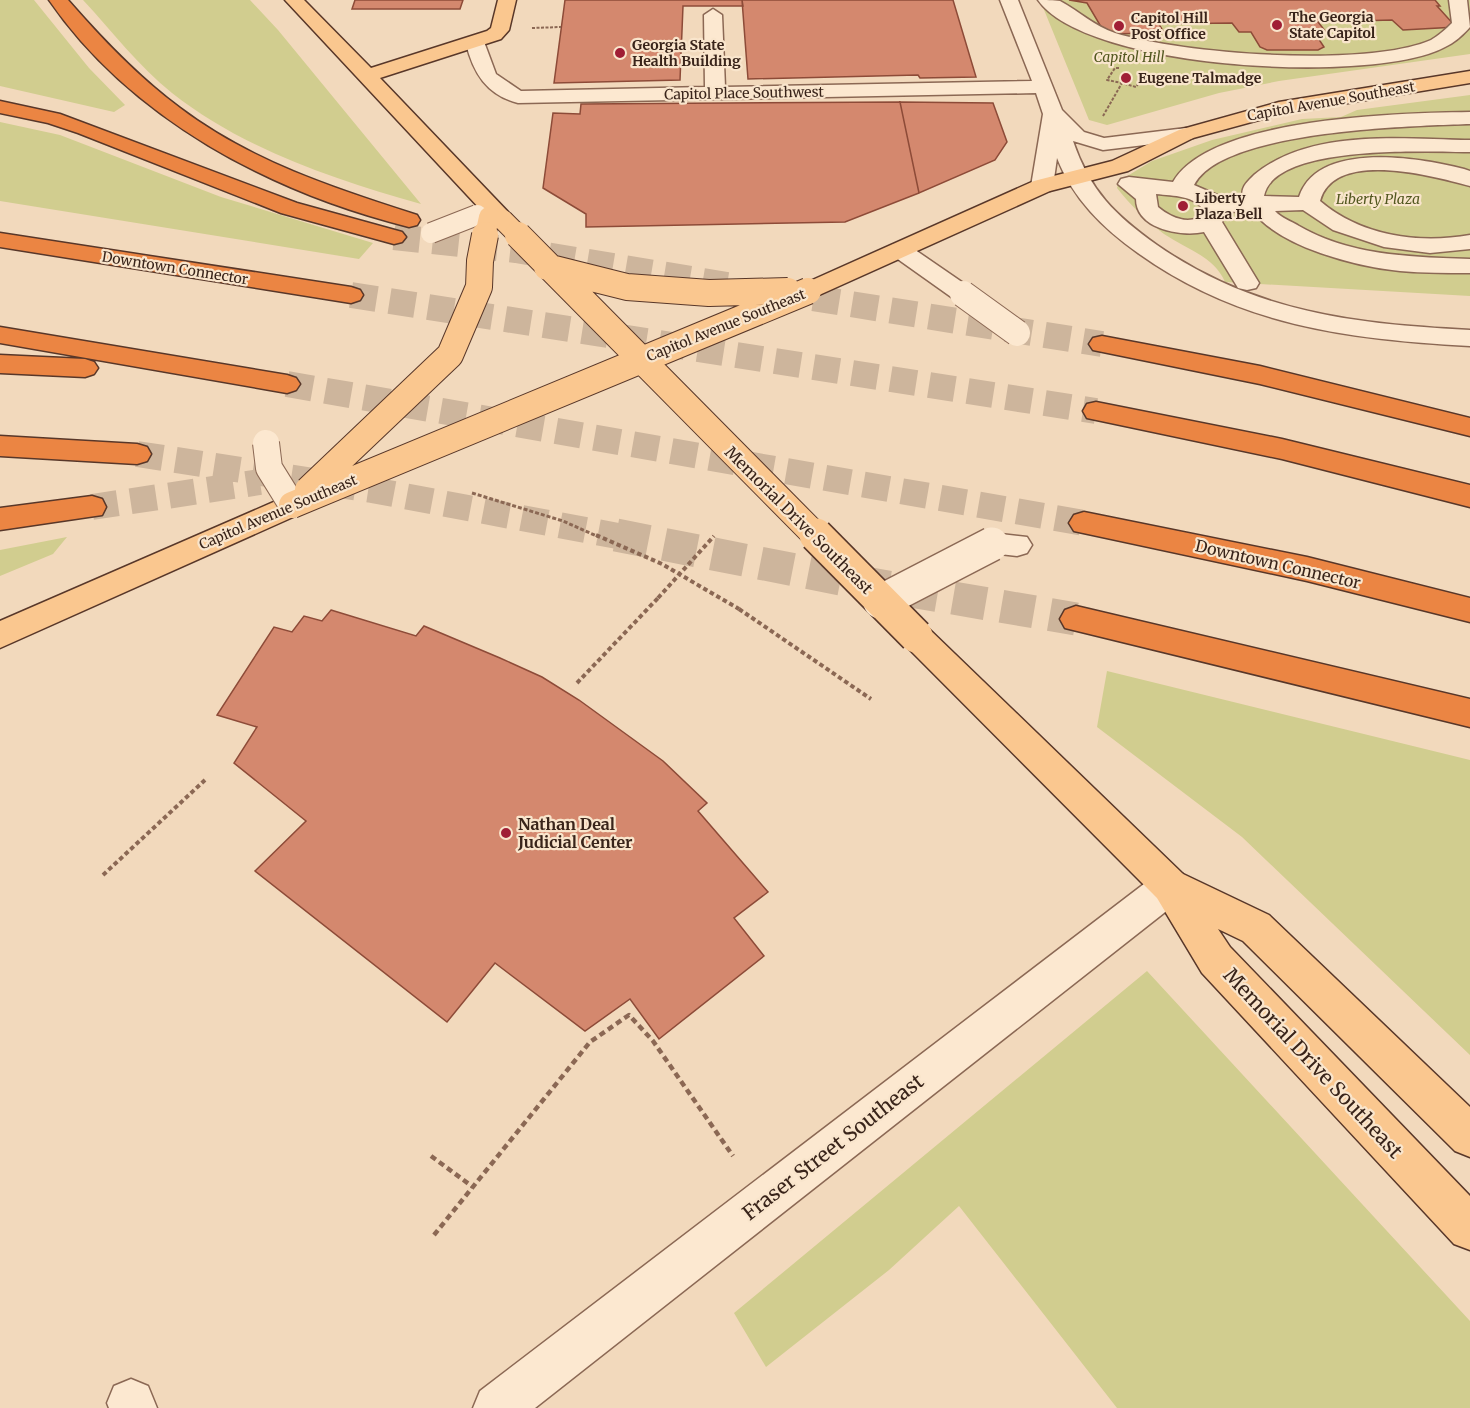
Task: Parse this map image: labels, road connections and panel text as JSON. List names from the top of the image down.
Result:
{
  "streets": {
    "highway": ["Downtown Connector"],
    "main road": ["Capitol Avenue Southeast", "Memorial Drive Southeast"],
    "street": ["Capitol Place Southwest", "Fraser Street Southeast"]
  },
  "crossings": [
    ["Capitol Avenue Southeast", "Memorial Drive Southeast"],
    ["Memorial Drive Southeast", "Fraser Street Southeast"]
  ],
  "parks": ["Capitol Hill", "Liberty Plaza"],
  "places": [
    "The Georgia State Capitol",
    "Capitol Hill Post Office",
    "Georgia State Health Building",
    "Eugene Talmadge",
    "Liberty Plaza Bell",
    "Nathan Deal Judicial Center"
  ]
}
